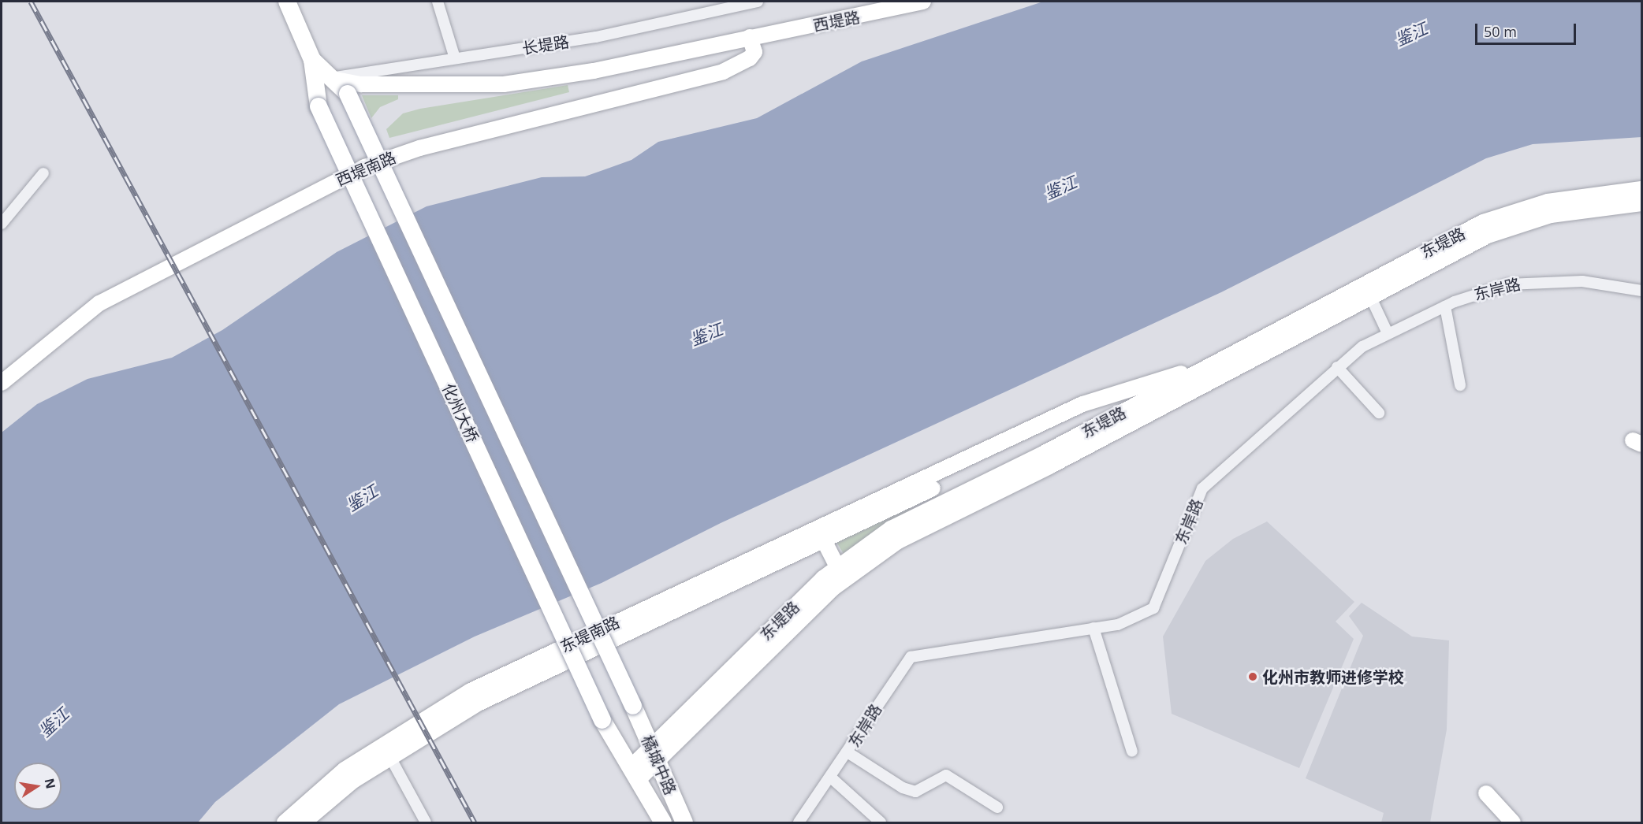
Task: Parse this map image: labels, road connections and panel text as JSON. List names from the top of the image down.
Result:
{
  "streets": {
    "main road": [
      "西堤路",
      "西堤南路",
      "东堤路",
      "化州大桥",
      "东堤南路",
      "橘城中路"
    ],
    "street": ["长堤路", "东岸路"]
  },
  "crossings": [
    ["西堤路", "长堤路"],
    ["西堤路", "西堤南路"],
    ["西堤路", "化州大桥"],
    ["长堤路", "化州大桥"],
    ["东堤路", "东堤南路"],
    ["东堤路", "橘城中路"],
    ["化州大桥", "橘城中路"]
  ],
  "water": ["鉴江"],
  "places": ["化州市教师进修学校"],
  "scale_bar": "50 m",
  "north": "right"
}
